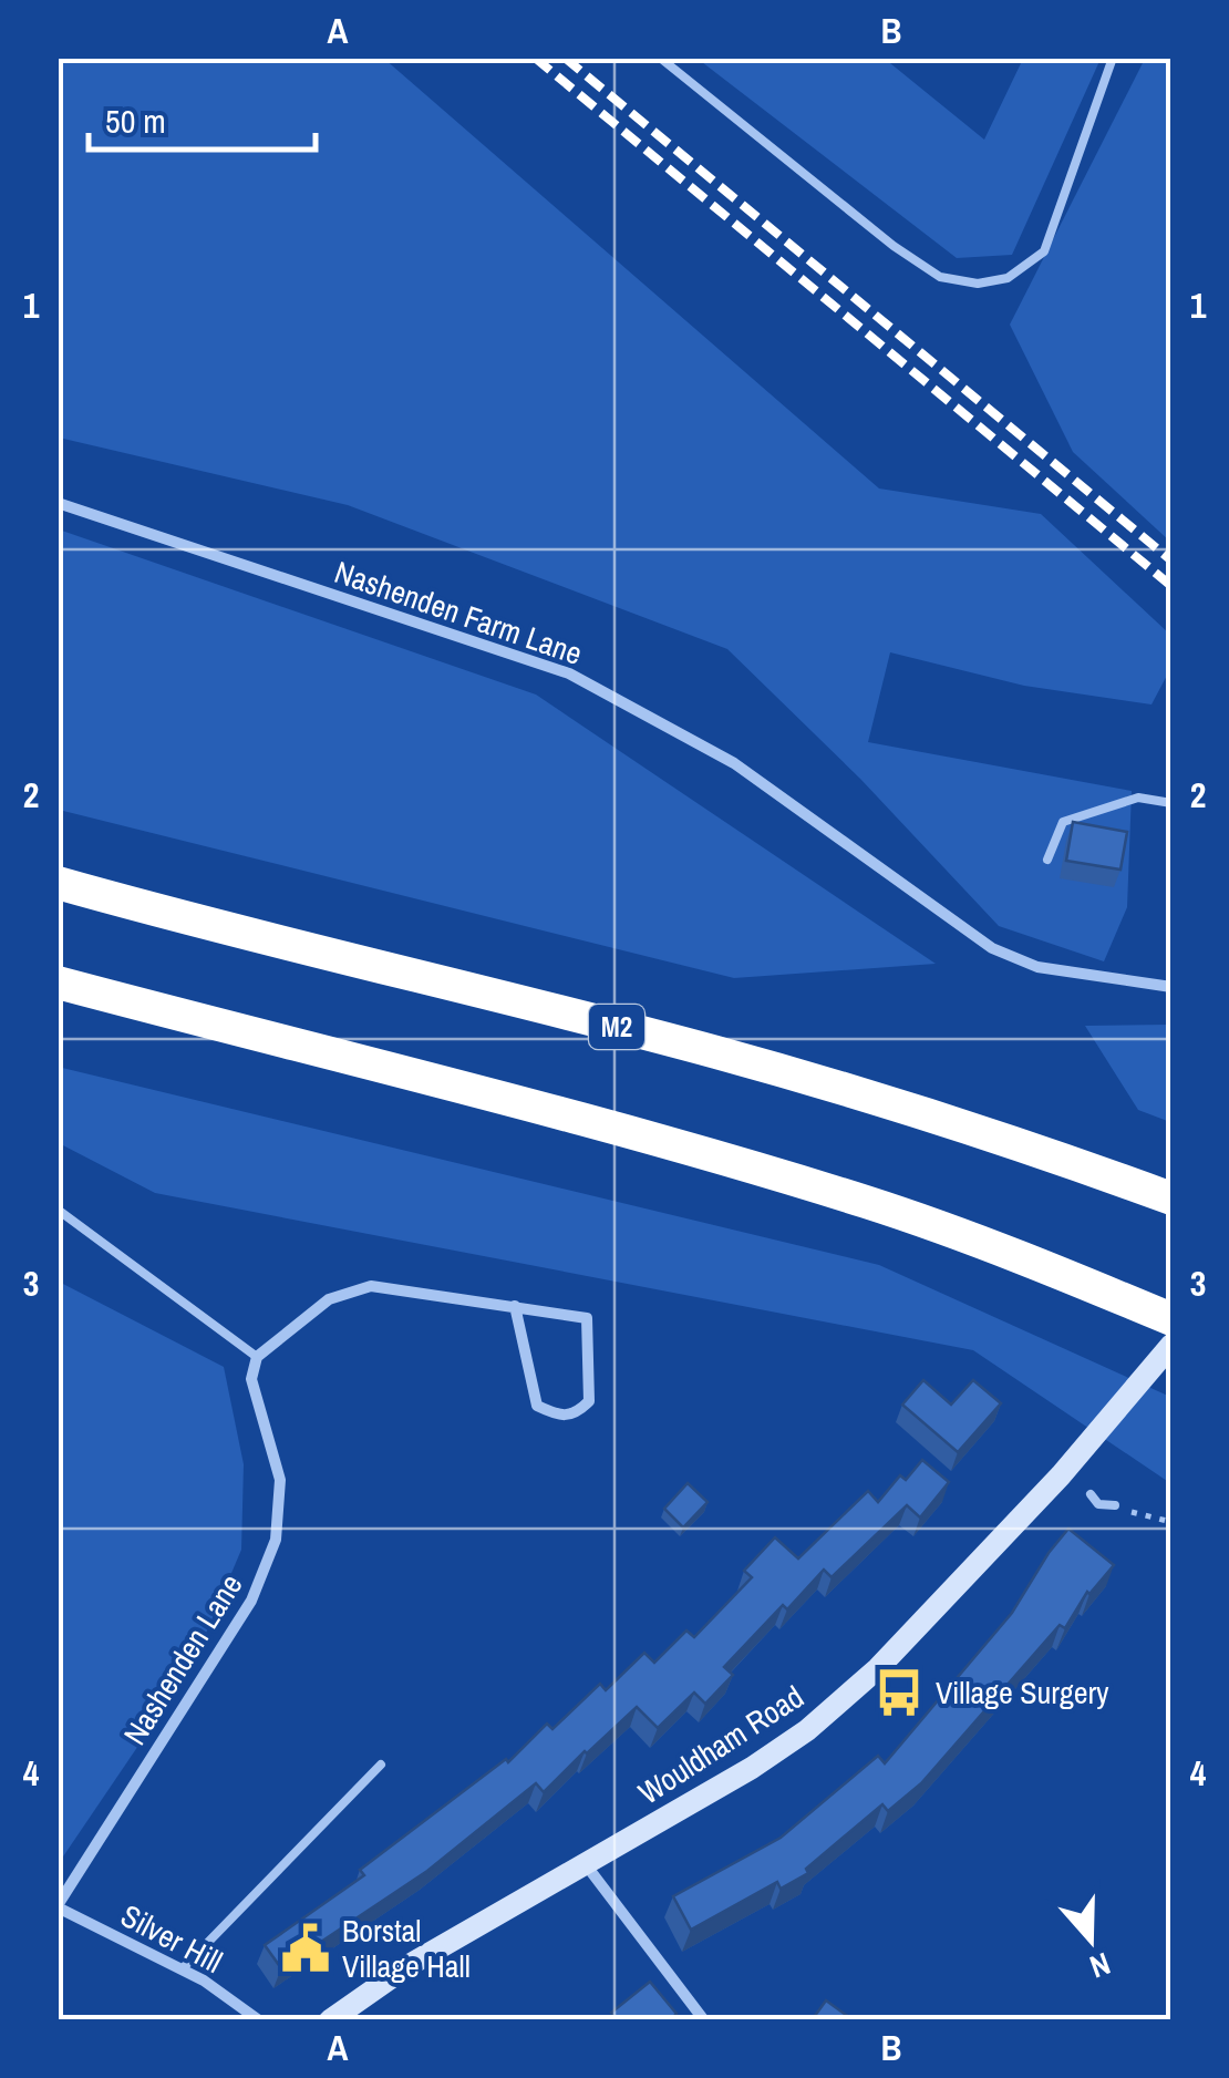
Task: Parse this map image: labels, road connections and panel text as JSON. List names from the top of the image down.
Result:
{
  "streets": {
    "highway": ["M2"],
    "street": [
      "Nashenden Farm Lane",
      "Nashenden Lane",
      "Wouldham Road",
      "Silver Hill"
    ]
  },
  "crossings": [
    ["Nashenden Lane", "Silver Hill"]
  ],
  "places": {
    "bus stop": ["Village Surgery"],
    "public building": ["Borstal Village Hall"]
  },
  "scale_bar": "50 m",
  "north": "bottom",
  "grid": {
    "columns": ["A", "B"],
    "rows": [
      "1",
      "2",
      "3",
      "4"
    ]
  }
}
